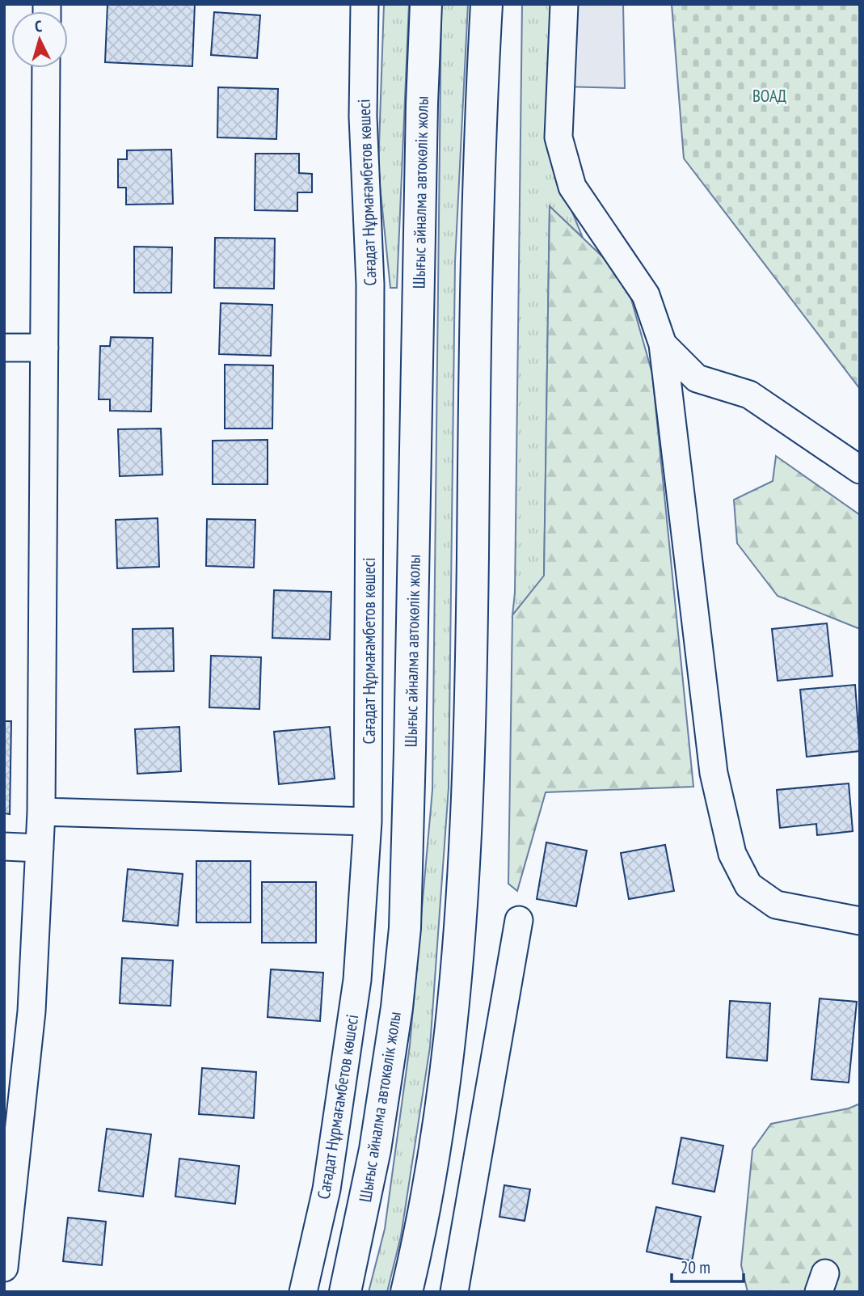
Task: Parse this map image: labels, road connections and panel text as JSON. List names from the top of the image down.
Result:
{
  "streets": {
    "main road": ["Шығыс айналма автокөлік жолы"],
    "street": ["Сағадат Нұрмағамбетов көшесі"]
  },
  "parks": ["ВОАД"],
  "scale_bar": "20 m",
  "north": "top"
}
